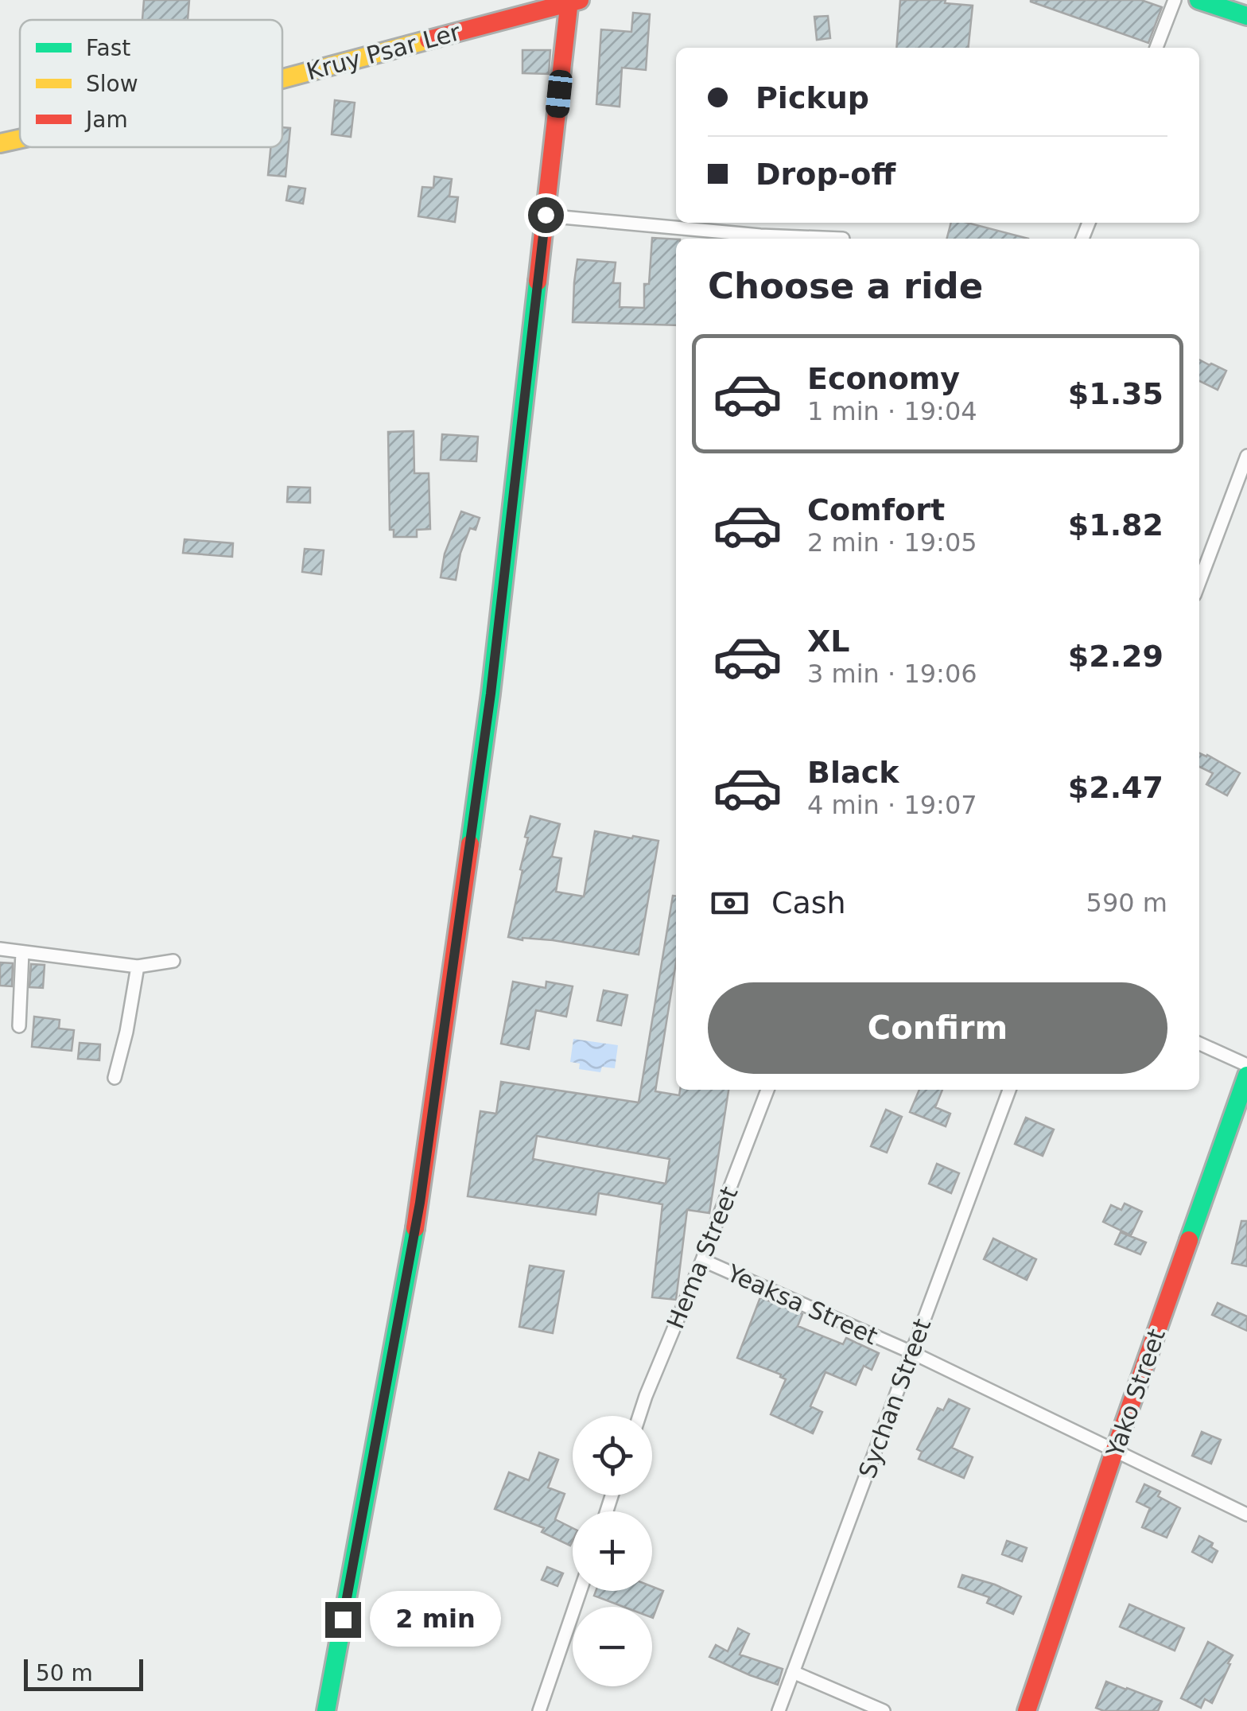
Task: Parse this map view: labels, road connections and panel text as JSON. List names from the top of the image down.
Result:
{
  "streets": {
    "main road": ["Kruy Psar Ler", "Yako Street"],
    "street": ["Hema Street", "Yeaksa Street", "Sychan Street"]
  },
  "crossings": [
    ["Hema Street", "Yeaksa Street"],
    ["Yeaksa Street", "Yako Street"],
    ["Yeaksa Street", "Sychan Street"]
  ],
  "legend": ["Fast", "Slow", "Jam"],
  "scale_bar": "50 m",
  "page": {
    "banner": ["Pickup", "Drop-off"],
    "heading": "Choose a ride",
    "list": [
      {
        "name": "Economy",
        "note": "1 min · 19:04",
        "value": "$1.35"
      },
      {
        "name": "Comfort",
        "note": "2 min · 19:05",
        "value": "$1.82"
      },
      {
        "name": "XL",
        "note": "3 min · 19:06",
        "value": "$2.29"
      },
      {
        "name": "Black",
        "note": "4 min · 19:07",
        "value": "$2.47"
      }
    ],
    "pay": ["Cash", "590 m"],
    "buttons": "Confirm",
    "map_buttons": ["+", "−"],
    "bubble": "2 min",
    "scale": "50 m"
  }
}
